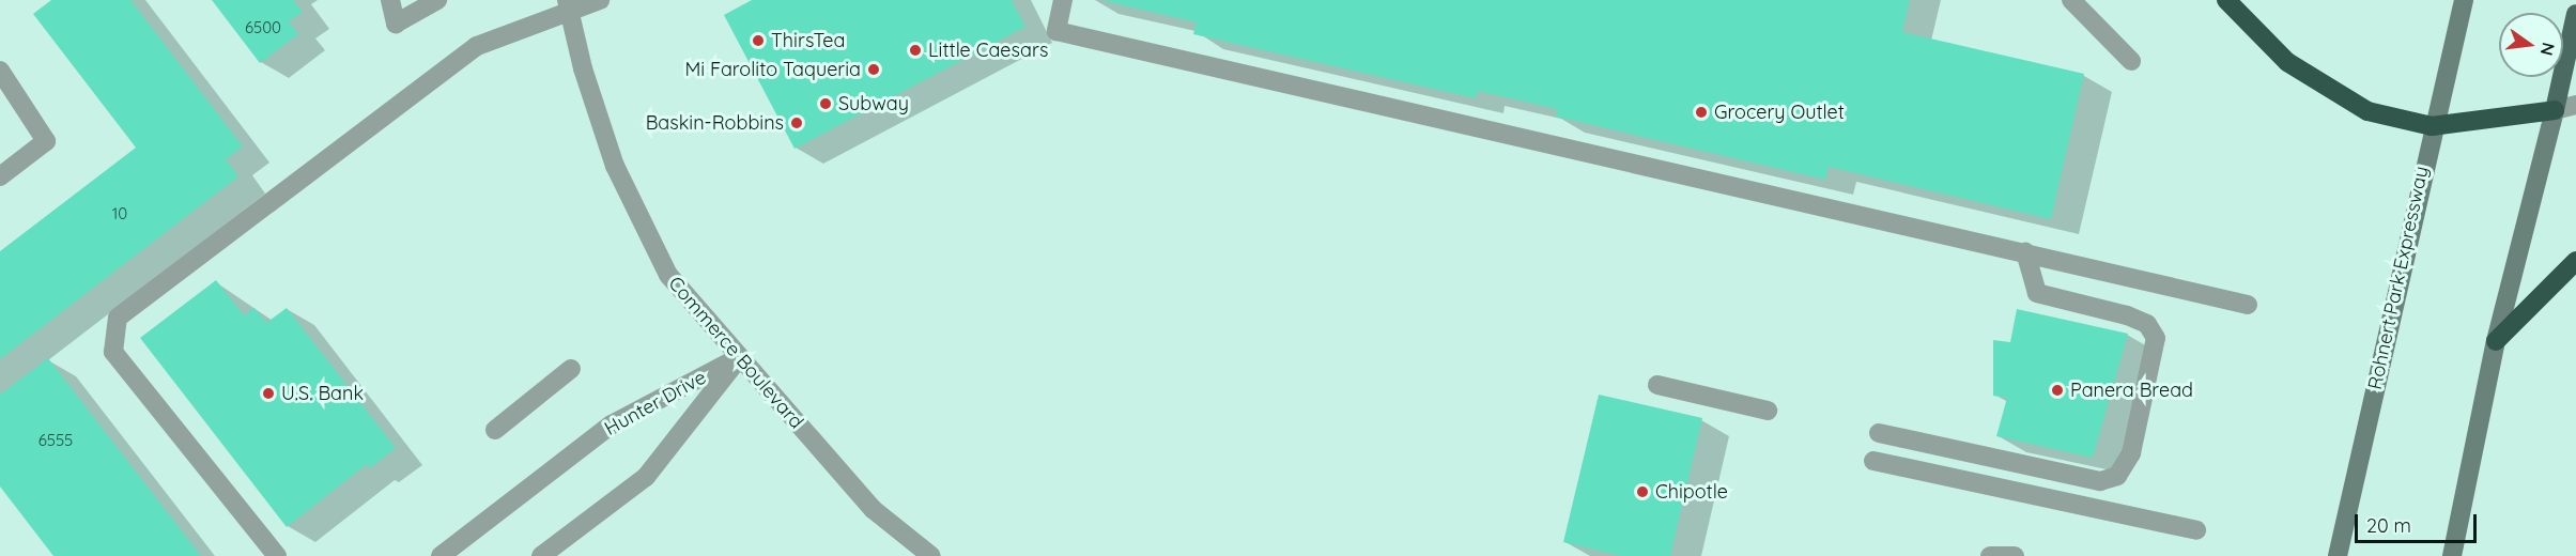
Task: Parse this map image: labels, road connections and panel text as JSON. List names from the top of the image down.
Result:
{
  "streets": {
    "main road": ["Rohnert Park Expressway"],
    "street": ["Commerce Boulevard", "Hunter Drive"]
  },
  "crossings": [
    ["Commerce Boulevard", "Hunter Drive"]
  ],
  "places": [
    "ThirsTea",
    "Little Caesars",
    "Mi Farolito Taqueria",
    "Subway",
    "Grocery Outlet",
    "Baskin-Robbins",
    "Panera Bread",
    "U.S. Bank",
    "Chipotle"
  ],
  "house_numbers": ["6500", "10", "6555"],
  "scale_bar": "20 m",
  "north": "right"
}
